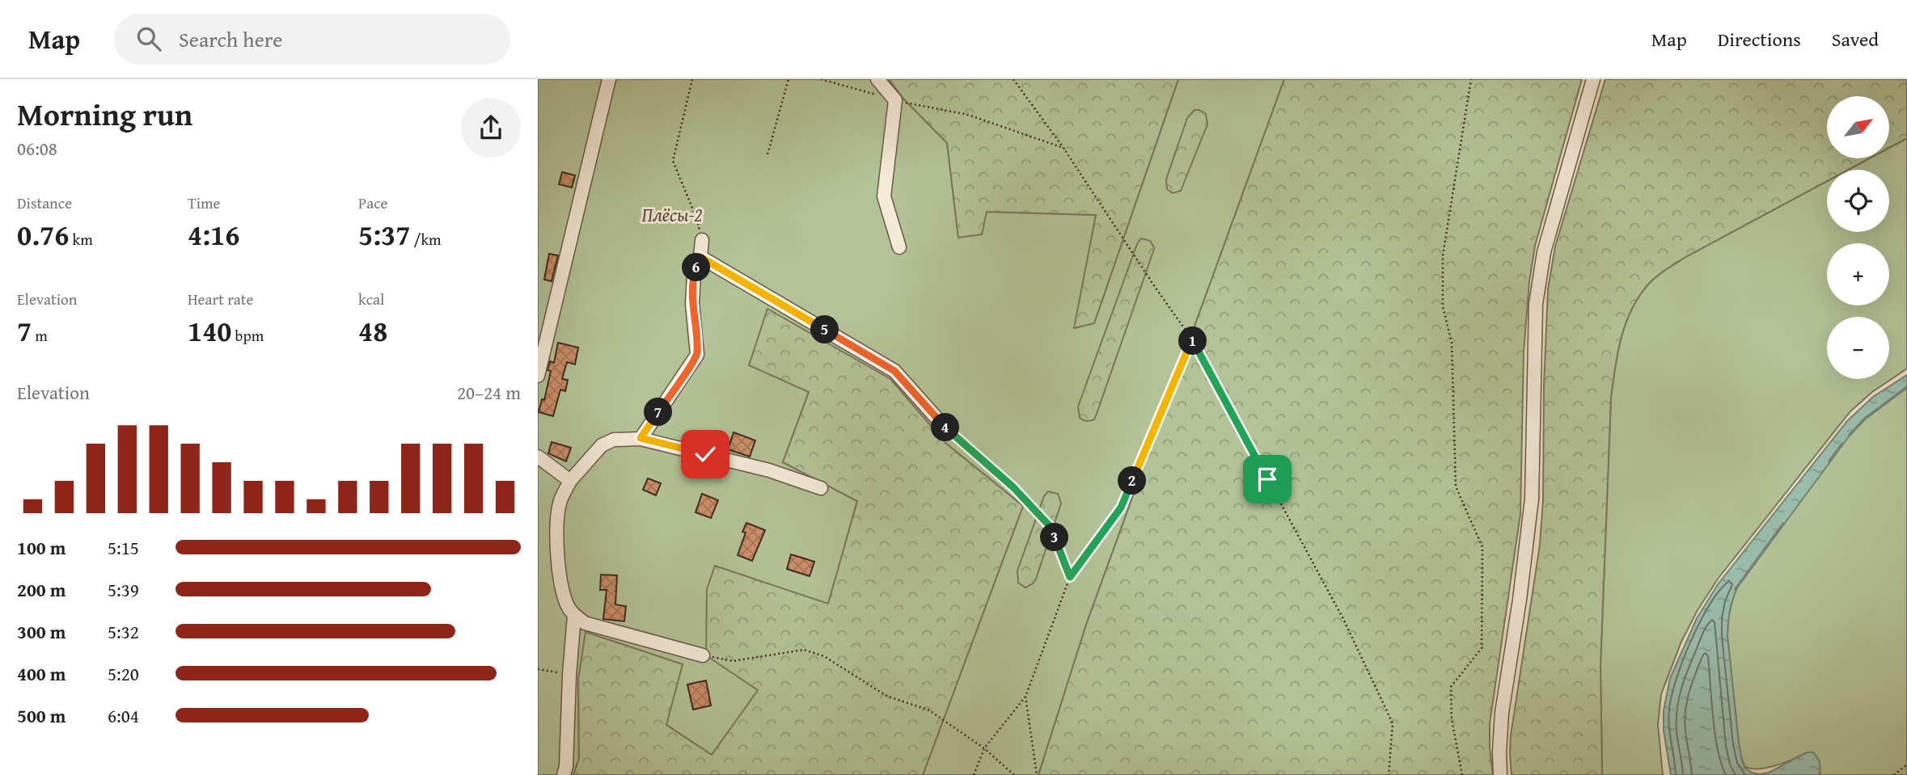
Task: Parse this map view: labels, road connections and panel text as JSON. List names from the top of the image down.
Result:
{
  "parks": ["Плёсы-2"],
  "north": "top right",
  "page": {
    "header": "Map",
    "search": "Search here",
    "nav": ["Map", "Directions", "Saved"],
    "heading": ["Morning run", "06:08"],
    "map_buttons": ["+", "−"],
    "stats": [
      ["Distance", "0.76 km"],
      ["Time", "4:16"],
      ["Pace", "5:37 /km"],
      ["Elevation", "7 m"],
      ["Heart rate", "140 bpm"],
      ["kcal", "48"]
    ],
    "pins": [
      "6",
      "5",
      "1",
      "7",
      "4",
      "2",
      "3"
    ],
    "chart": ["Elevation", "20–24 m"],
    "list": [
      {
        "name": "100 m",
        "note": "5:15"
      },
      {
        "name": "200 m",
        "note": "5:39"
      },
      {
        "name": "300 m",
        "note": "5:32"
      },
      {
        "name": "400 m",
        "note": "5:20"
      },
      {
        "name": "500 m",
        "note": "6:04"
      }
    ]
  }
}
